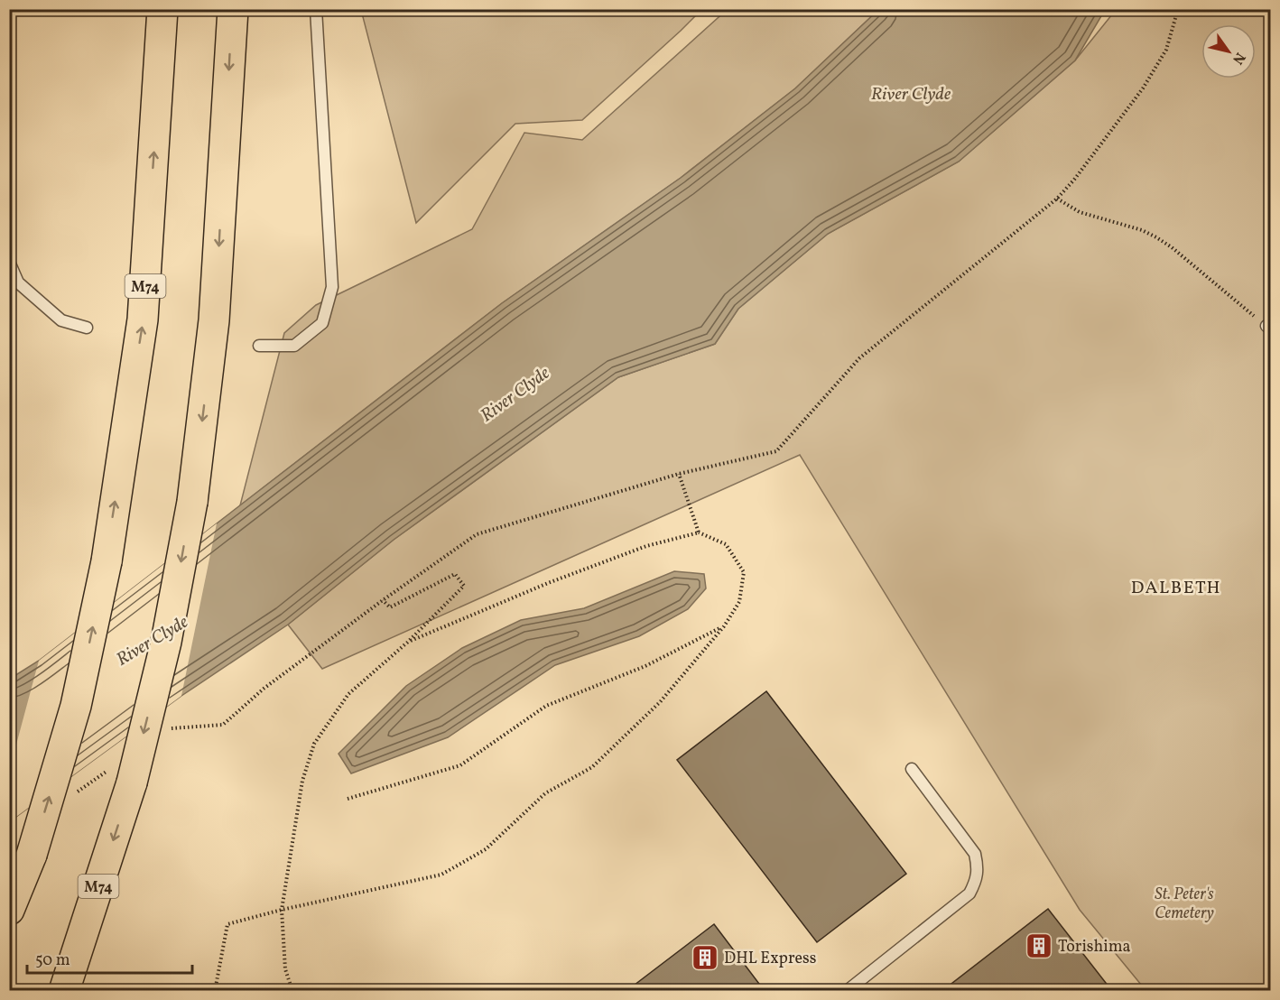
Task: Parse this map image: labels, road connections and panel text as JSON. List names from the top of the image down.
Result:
{
  "streets": {
    "highway": ["M74"]
  },
  "districts": ["DALBETH"],
  "water": ["River Clyde"],
  "parks": ["St. Peter's Cemetery"],
  "places": {
    "building": ["Torishima", "DHL Express"]
  },
  "scale_bar": "50 m",
  "north": "bottom right"
}
